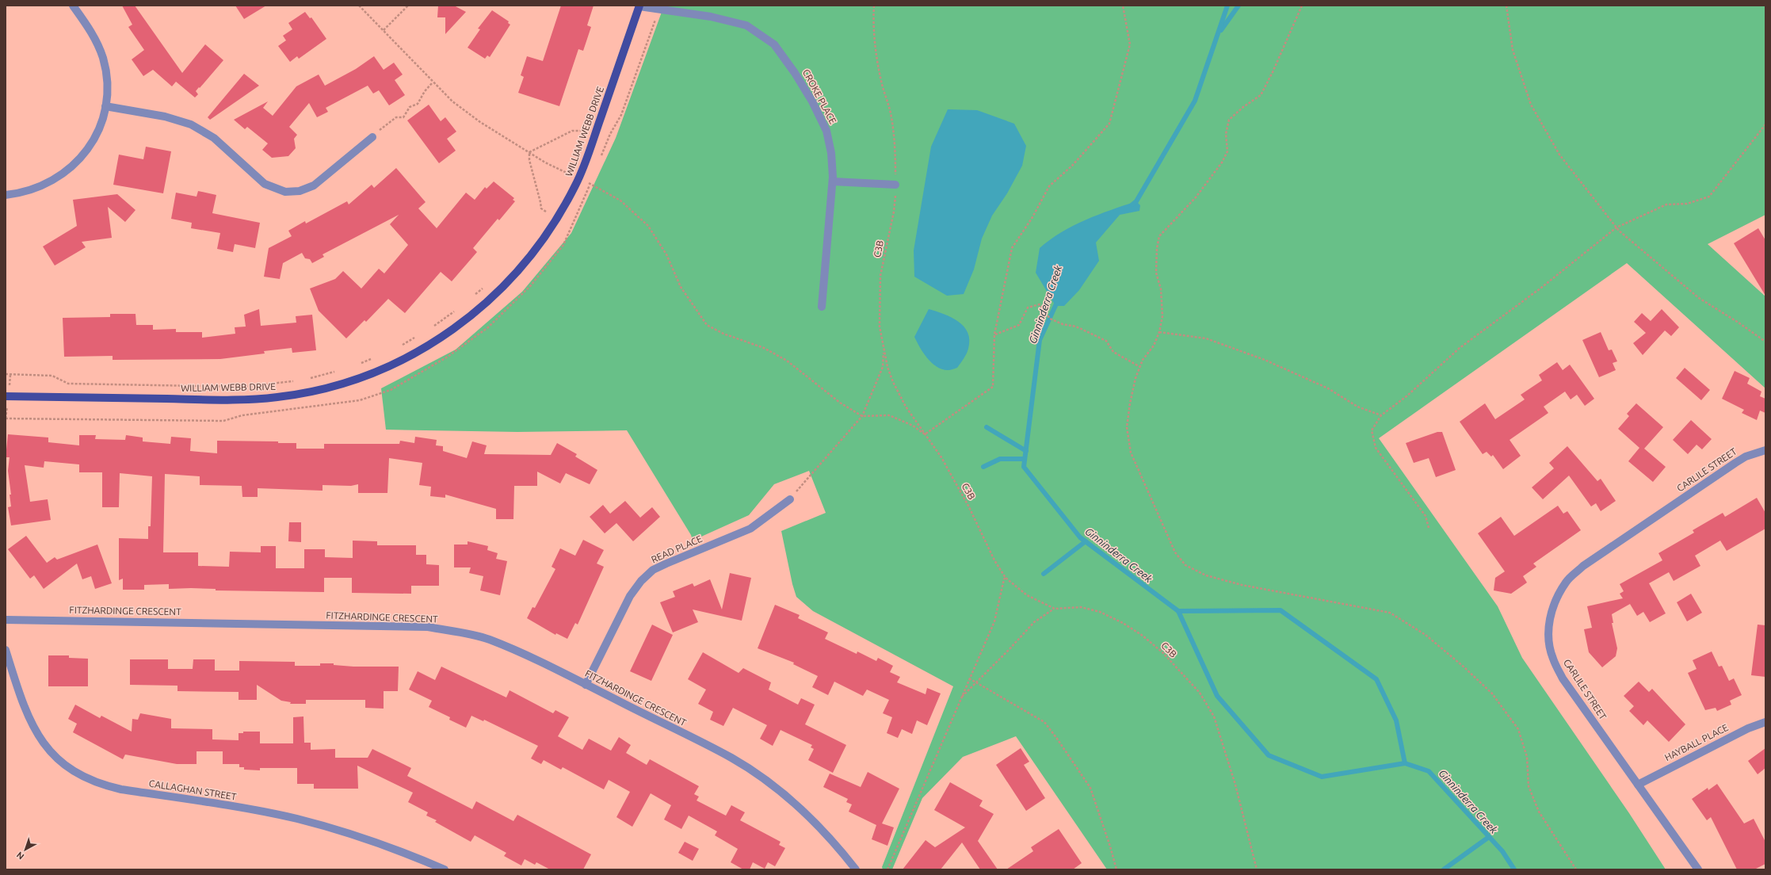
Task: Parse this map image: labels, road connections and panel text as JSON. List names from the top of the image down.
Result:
{
  "streets": {
    "main road": ["WILLIAM WEBB DRIVE"],
    "street": [
      "CROKE PLACE",
      "CARLILE STREET",
      "READ PLACE",
      "FITZHARDINGE CRESCENT",
      "HAYBALL PLACE",
      "CALLAGHAN STREET"
    ],
    "path": ["C3B"]
  },
  "crossings": [
    ["CROKE PLACE", "WILLIAM WEBB DRIVE"],
    ["CARLILE STREET", "HAYBALL PLACE"],
    ["READ PLACE", "FITZHARDINGE CRESCENT"]
  ],
  "water": ["Ginninderra Creek"],
  "north": "bottom left"
}
